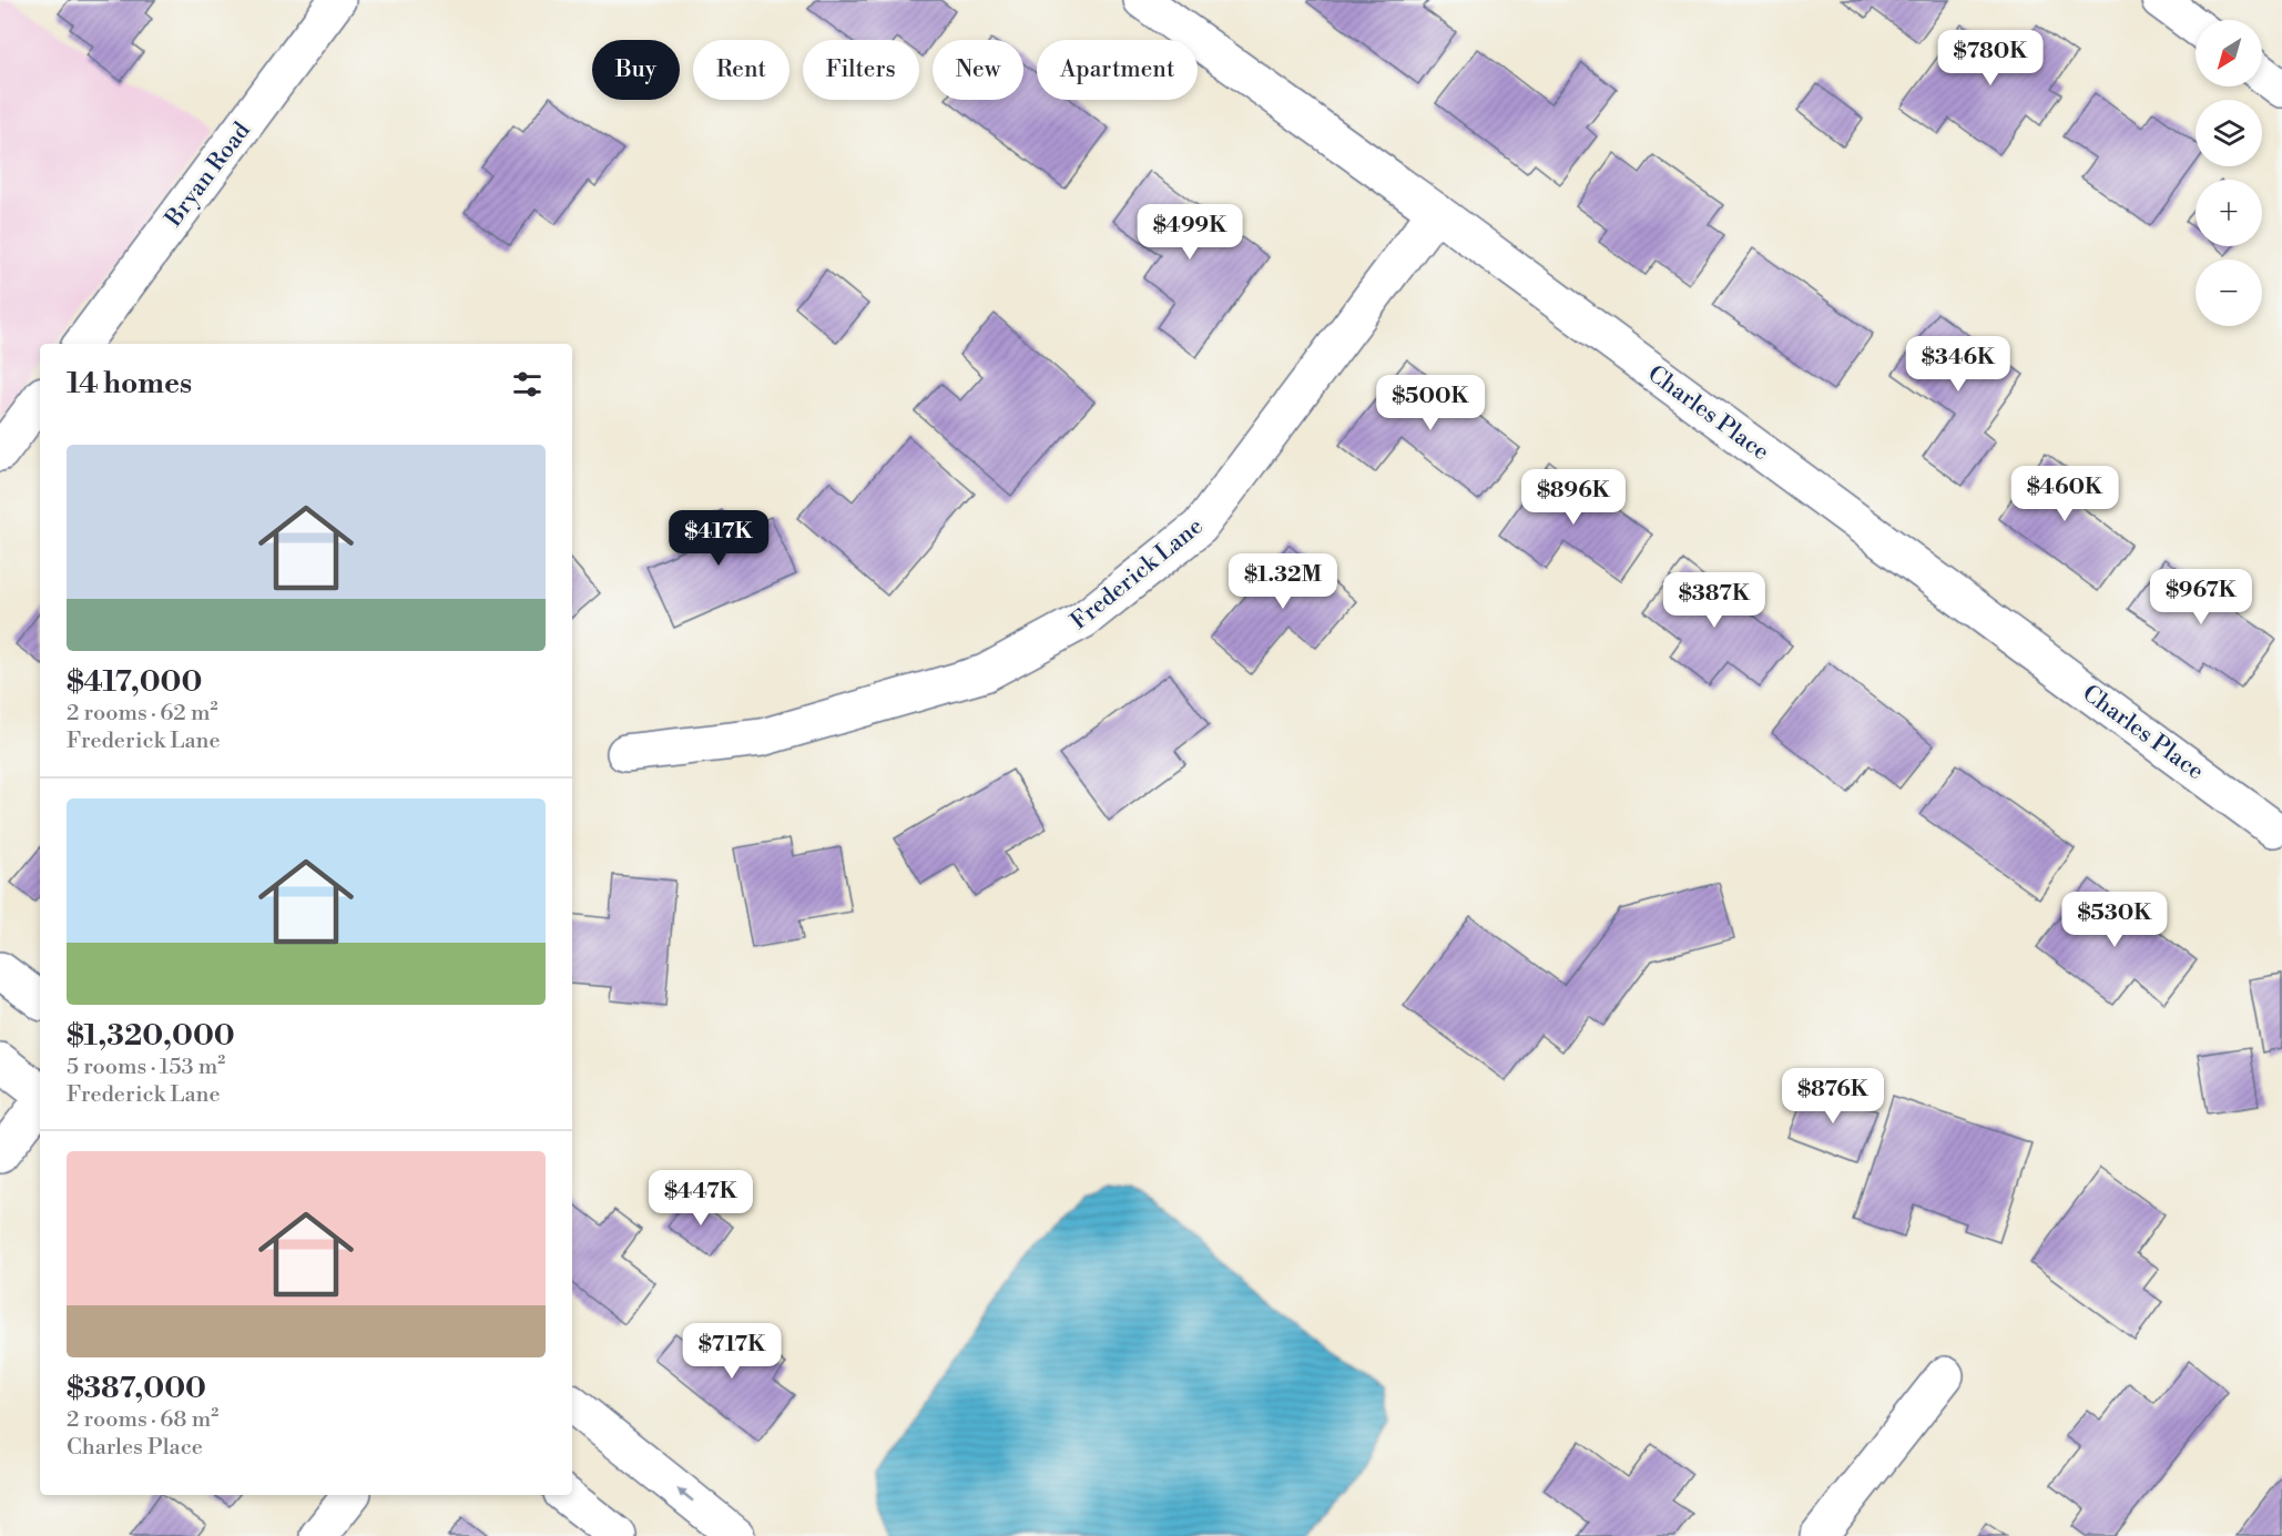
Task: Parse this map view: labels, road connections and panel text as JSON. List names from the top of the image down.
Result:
{
  "streets": {
    "street": ["Bryan Road", "Charles Place", "Frederick Lane"]
  },
  "crossings": [
    ["Charles Place", "Frederick Lane"]
  ],
  "north": "bottom left",
  "page": {
    "map_buttons": ["+", "−"],
    "price": [
      "$780K",
      "$499K",
      "$346K",
      "$500K",
      "$460K",
      "$896K",
      "$417K",
      "$1.32M",
      "$967K",
      "$387K",
      "$530K",
      "$876K",
      "$447K",
      "$717K"
    ],
    "chip": [
      "Buy",
      "Rent",
      "Filters",
      "New",
      "Apartment"
    ],
    "heading": "14 homes",
    "list": [
      {
        "name": "$417,000",
        "note": "2 rooms · 62 m² · Frederick Lane"
      },
      {
        "name": "$1,320,000",
        "note": "5 rooms · 153 m² · Frederick Lane"
      },
      {
        "name": "$387,000",
        "note": "2 rooms · 68 m² · Charles Place"
      }
    ]
  }
}
